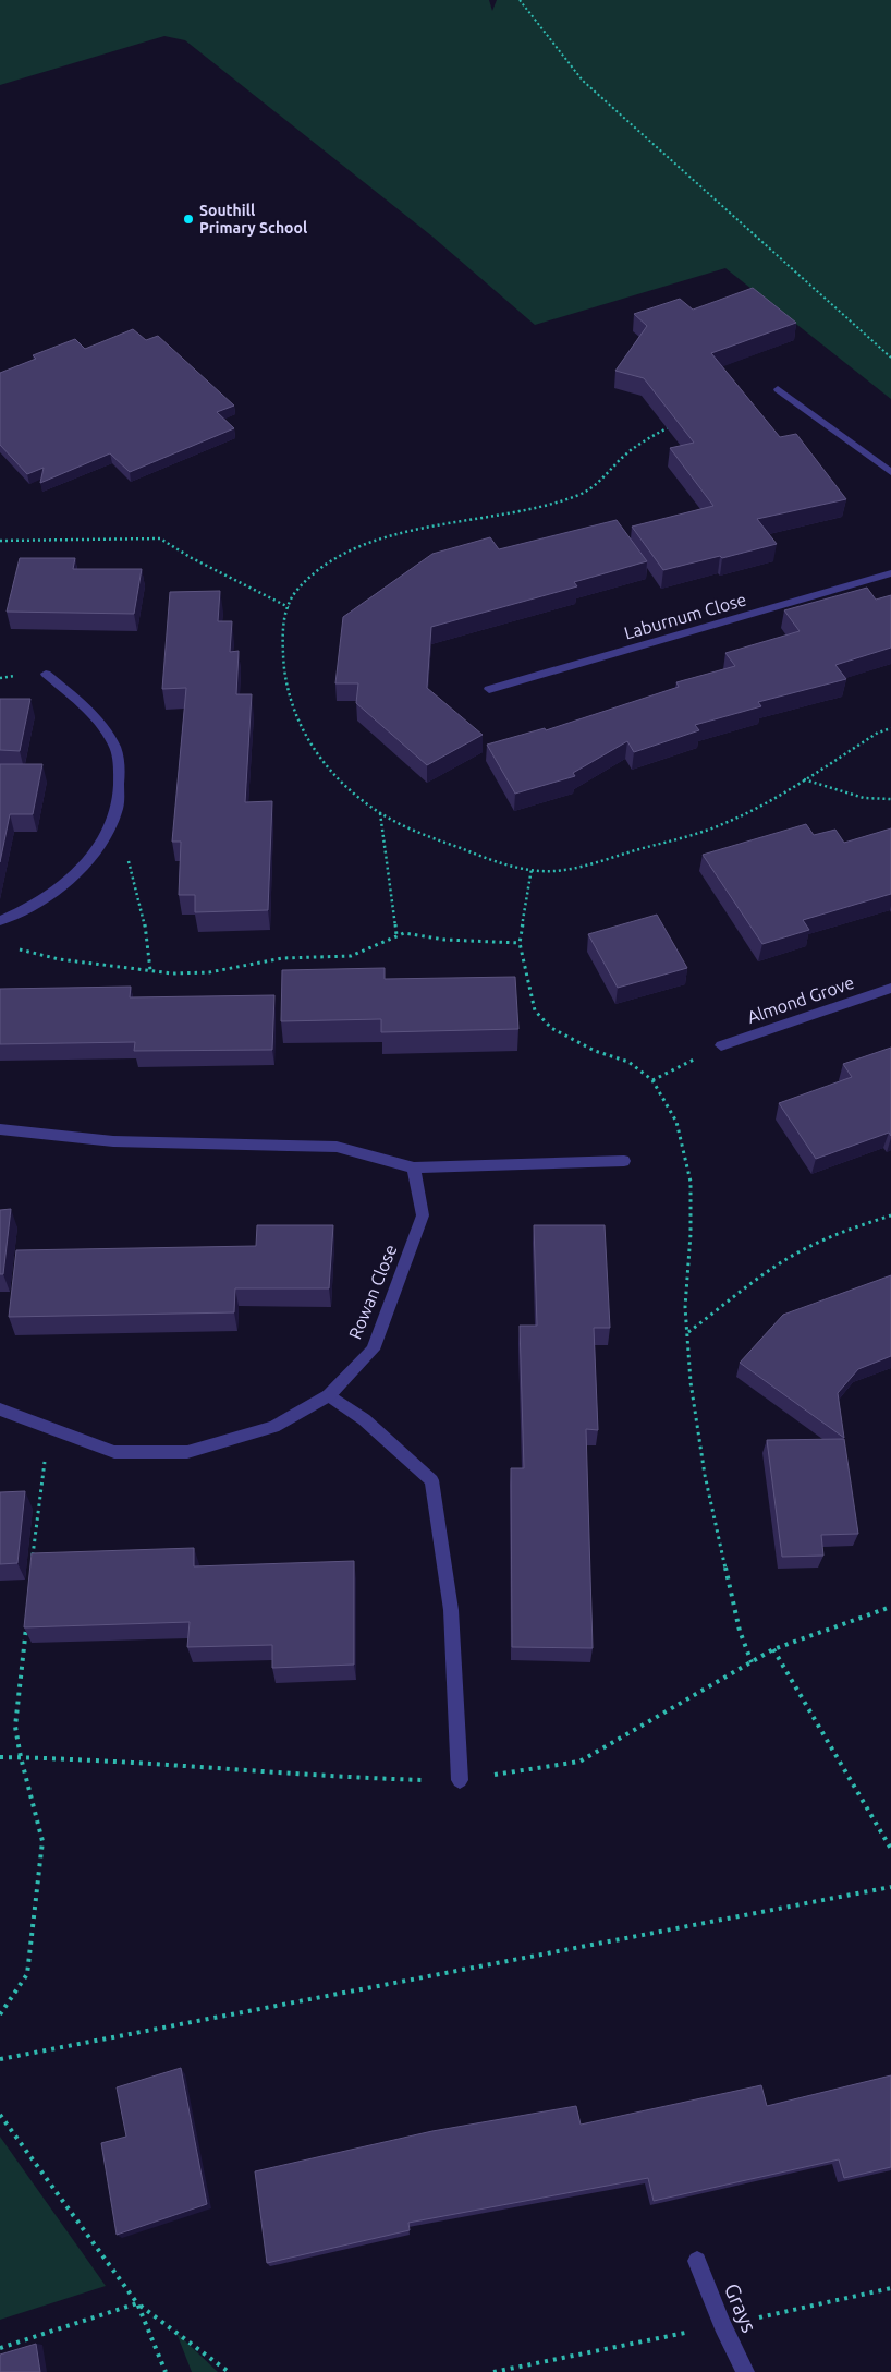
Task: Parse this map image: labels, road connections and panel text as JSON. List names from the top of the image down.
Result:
{
  "streets": {
    "street": [
      "Laburnum Close",
      "Almond Grove",
      "Rowan Close",
      "Grays"
    ]
  },
  "places": ["Southill Primary School"]
}
